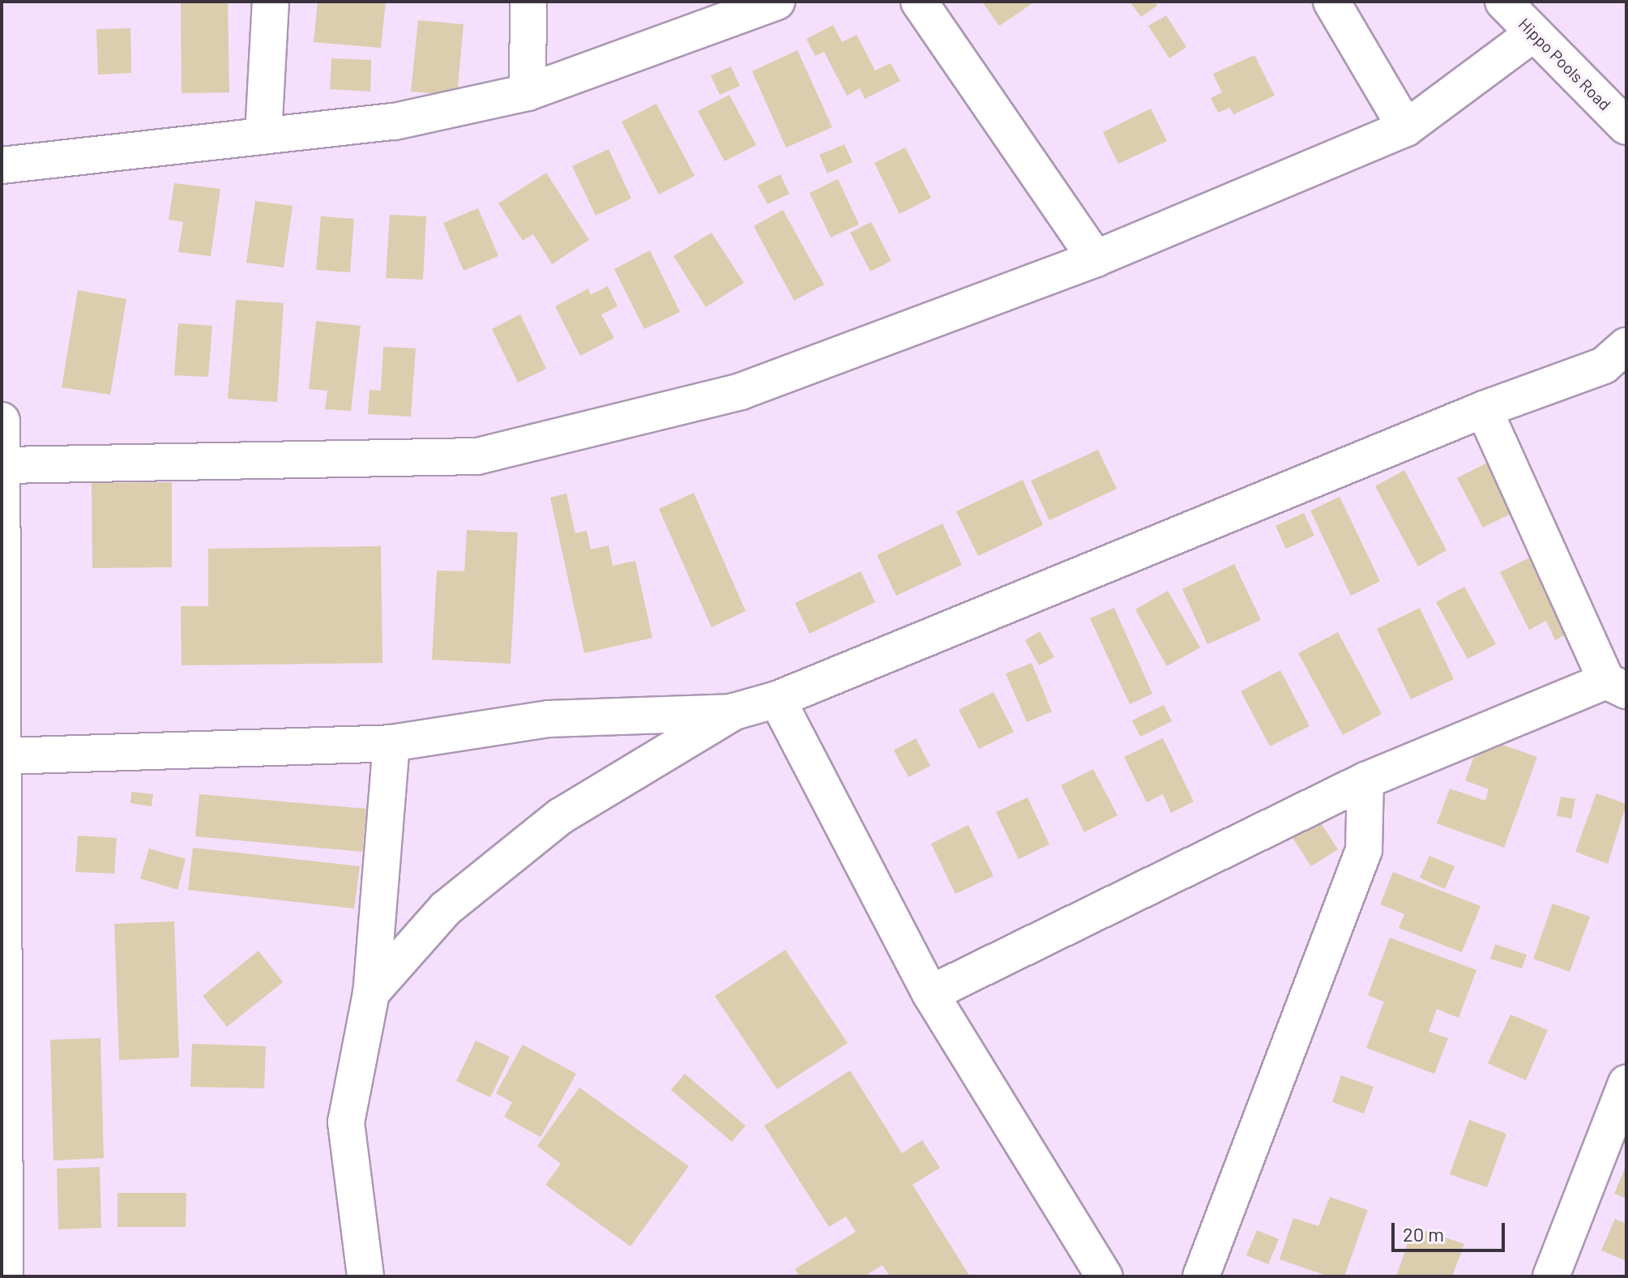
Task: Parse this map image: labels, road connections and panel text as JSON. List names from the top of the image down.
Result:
{
  "streets": {
    "street": ["Hippo Pools Road"]
  },
  "scale_bar": "20 m"
}
